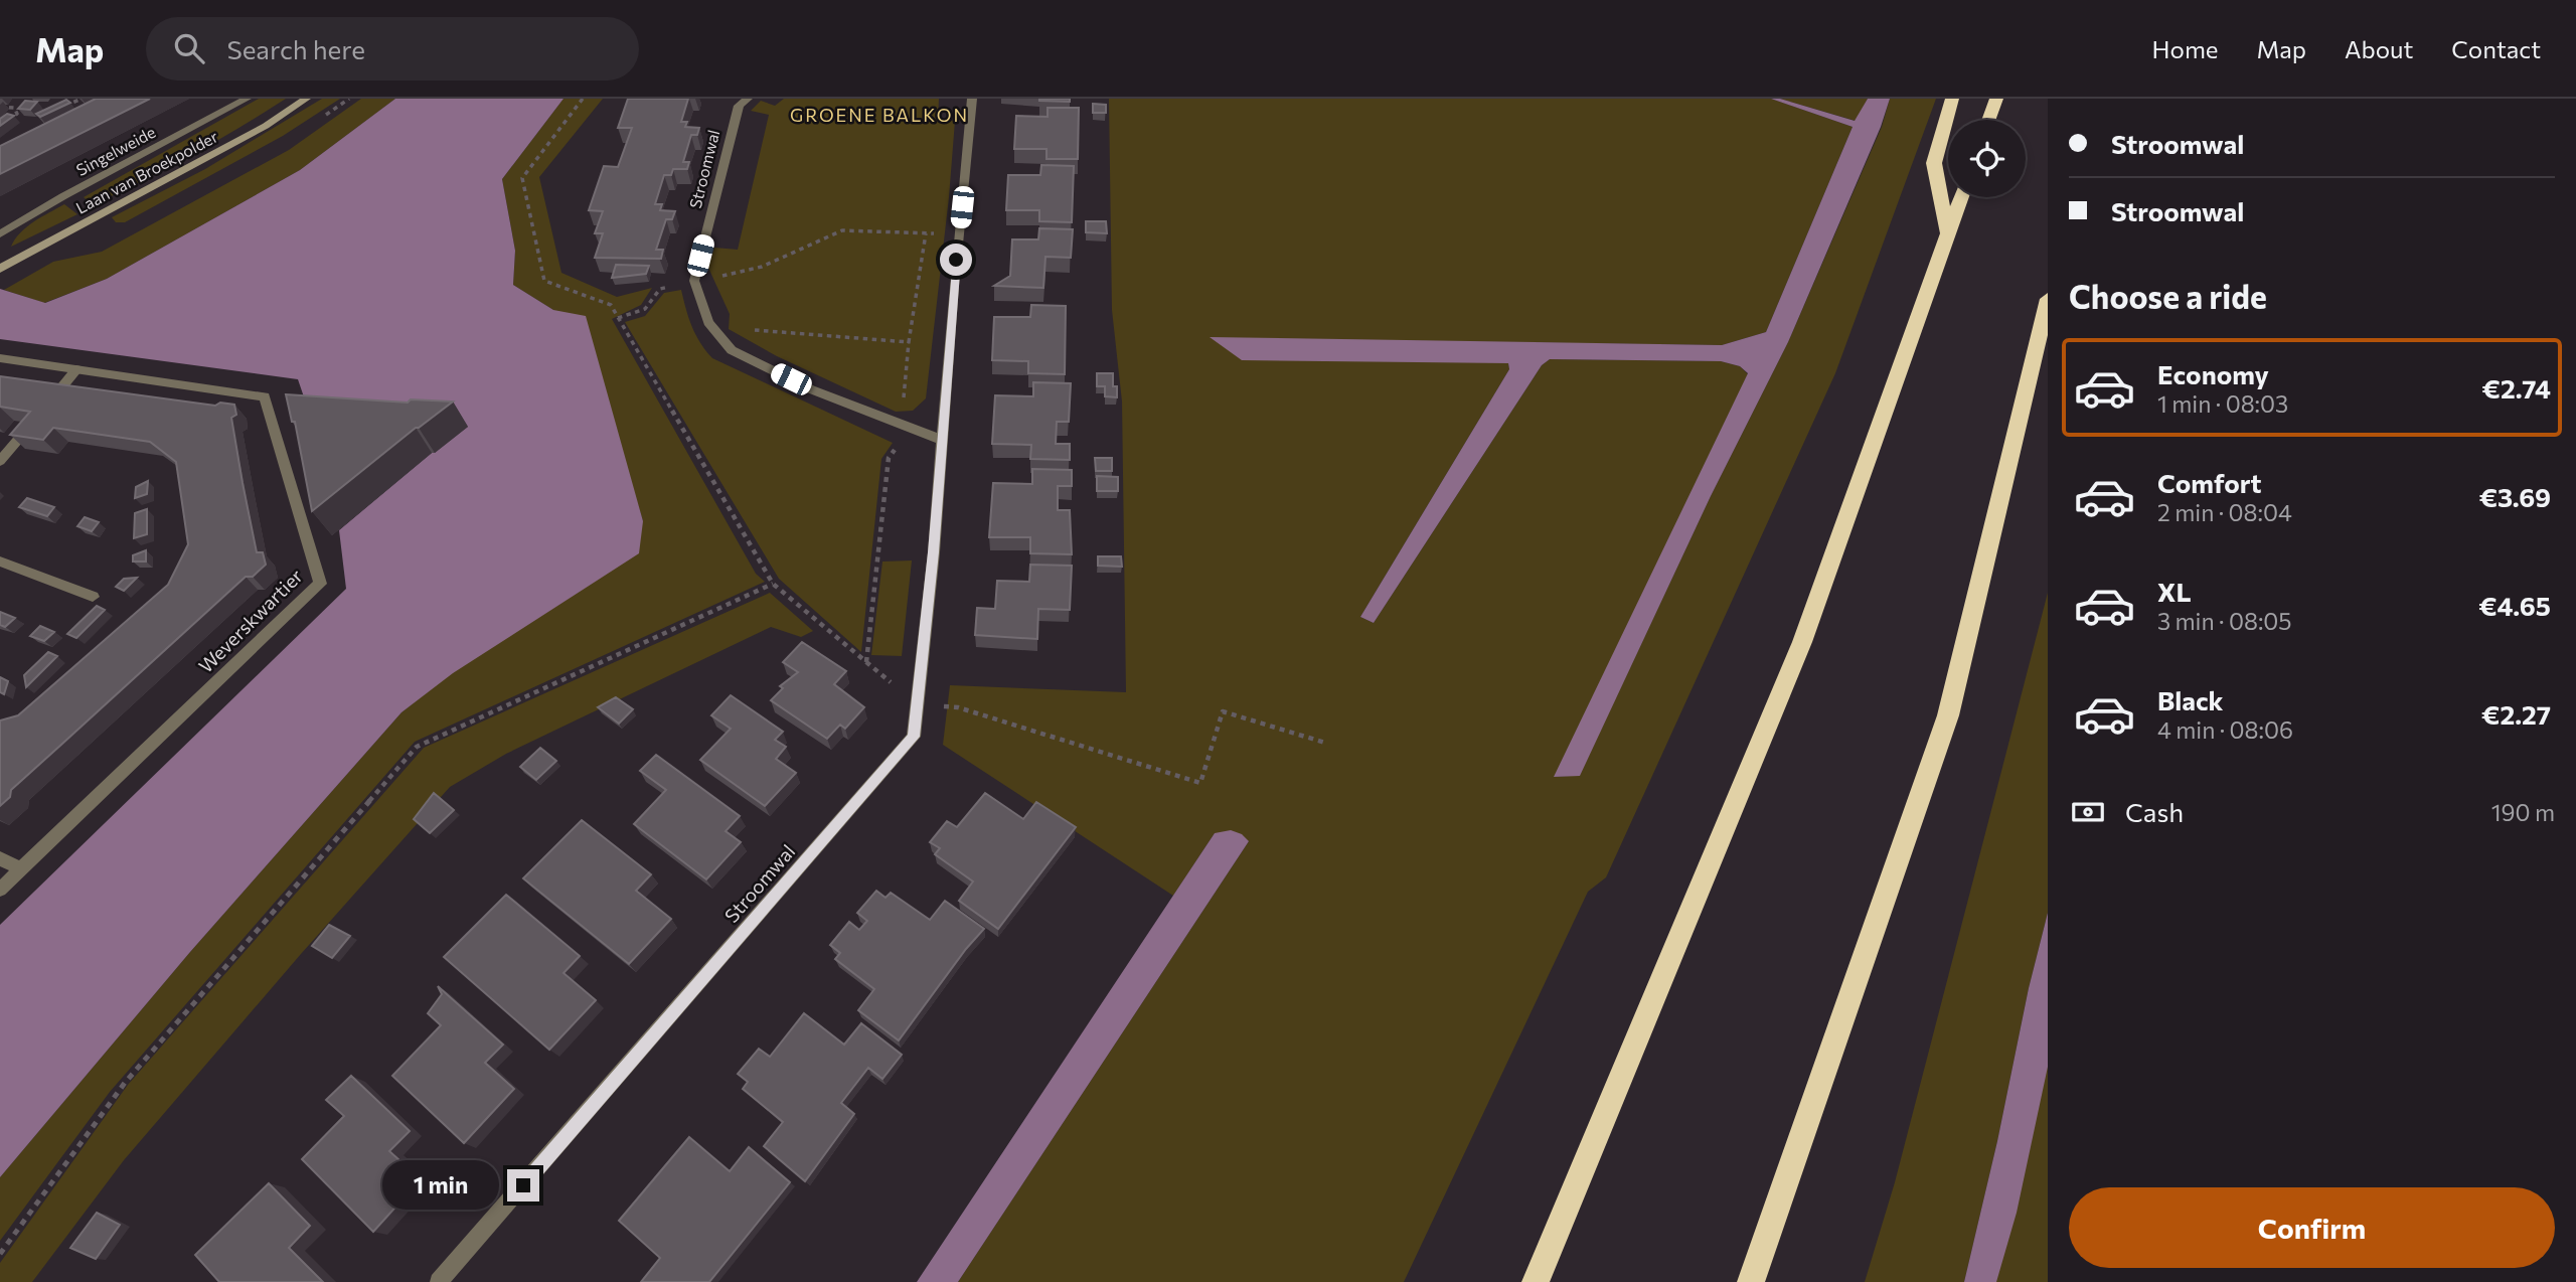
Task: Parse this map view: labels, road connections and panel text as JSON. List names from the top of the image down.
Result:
{
  "streets": {
    "main road": ["Laan van Broekpolder"],
    "street": ["Singelweide", "Stroomwal", "Weverskwartier"]
  },
  "districts": ["GROENE BALKON"],
  "page": {
    "header": "Map",
    "search": "Search here",
    "nav": [
      "Home",
      "Map",
      "About",
      "Contact"
    ],
    "banner": ["Stroomwal", "Stroomwal"],
    "heading": "Choose a ride",
    "list": [
      {
        "name": "Economy",
        "note": "1 min · 08:03",
        "value": "€2.74"
      },
      {
        "name": "Comfort",
        "note": "2 min · 08:04",
        "value": "€3.69"
      },
      {
        "name": "XL",
        "note": "3 min · 08:05",
        "value": "€4.65"
      },
      {
        "name": "Black",
        "note": "4 min · 08:06",
        "value": "€2.27"
      }
    ],
    "pay": ["Cash", "190 m"],
    "bubble": "1 min",
    "buttons": "Confirm"
  }
}
